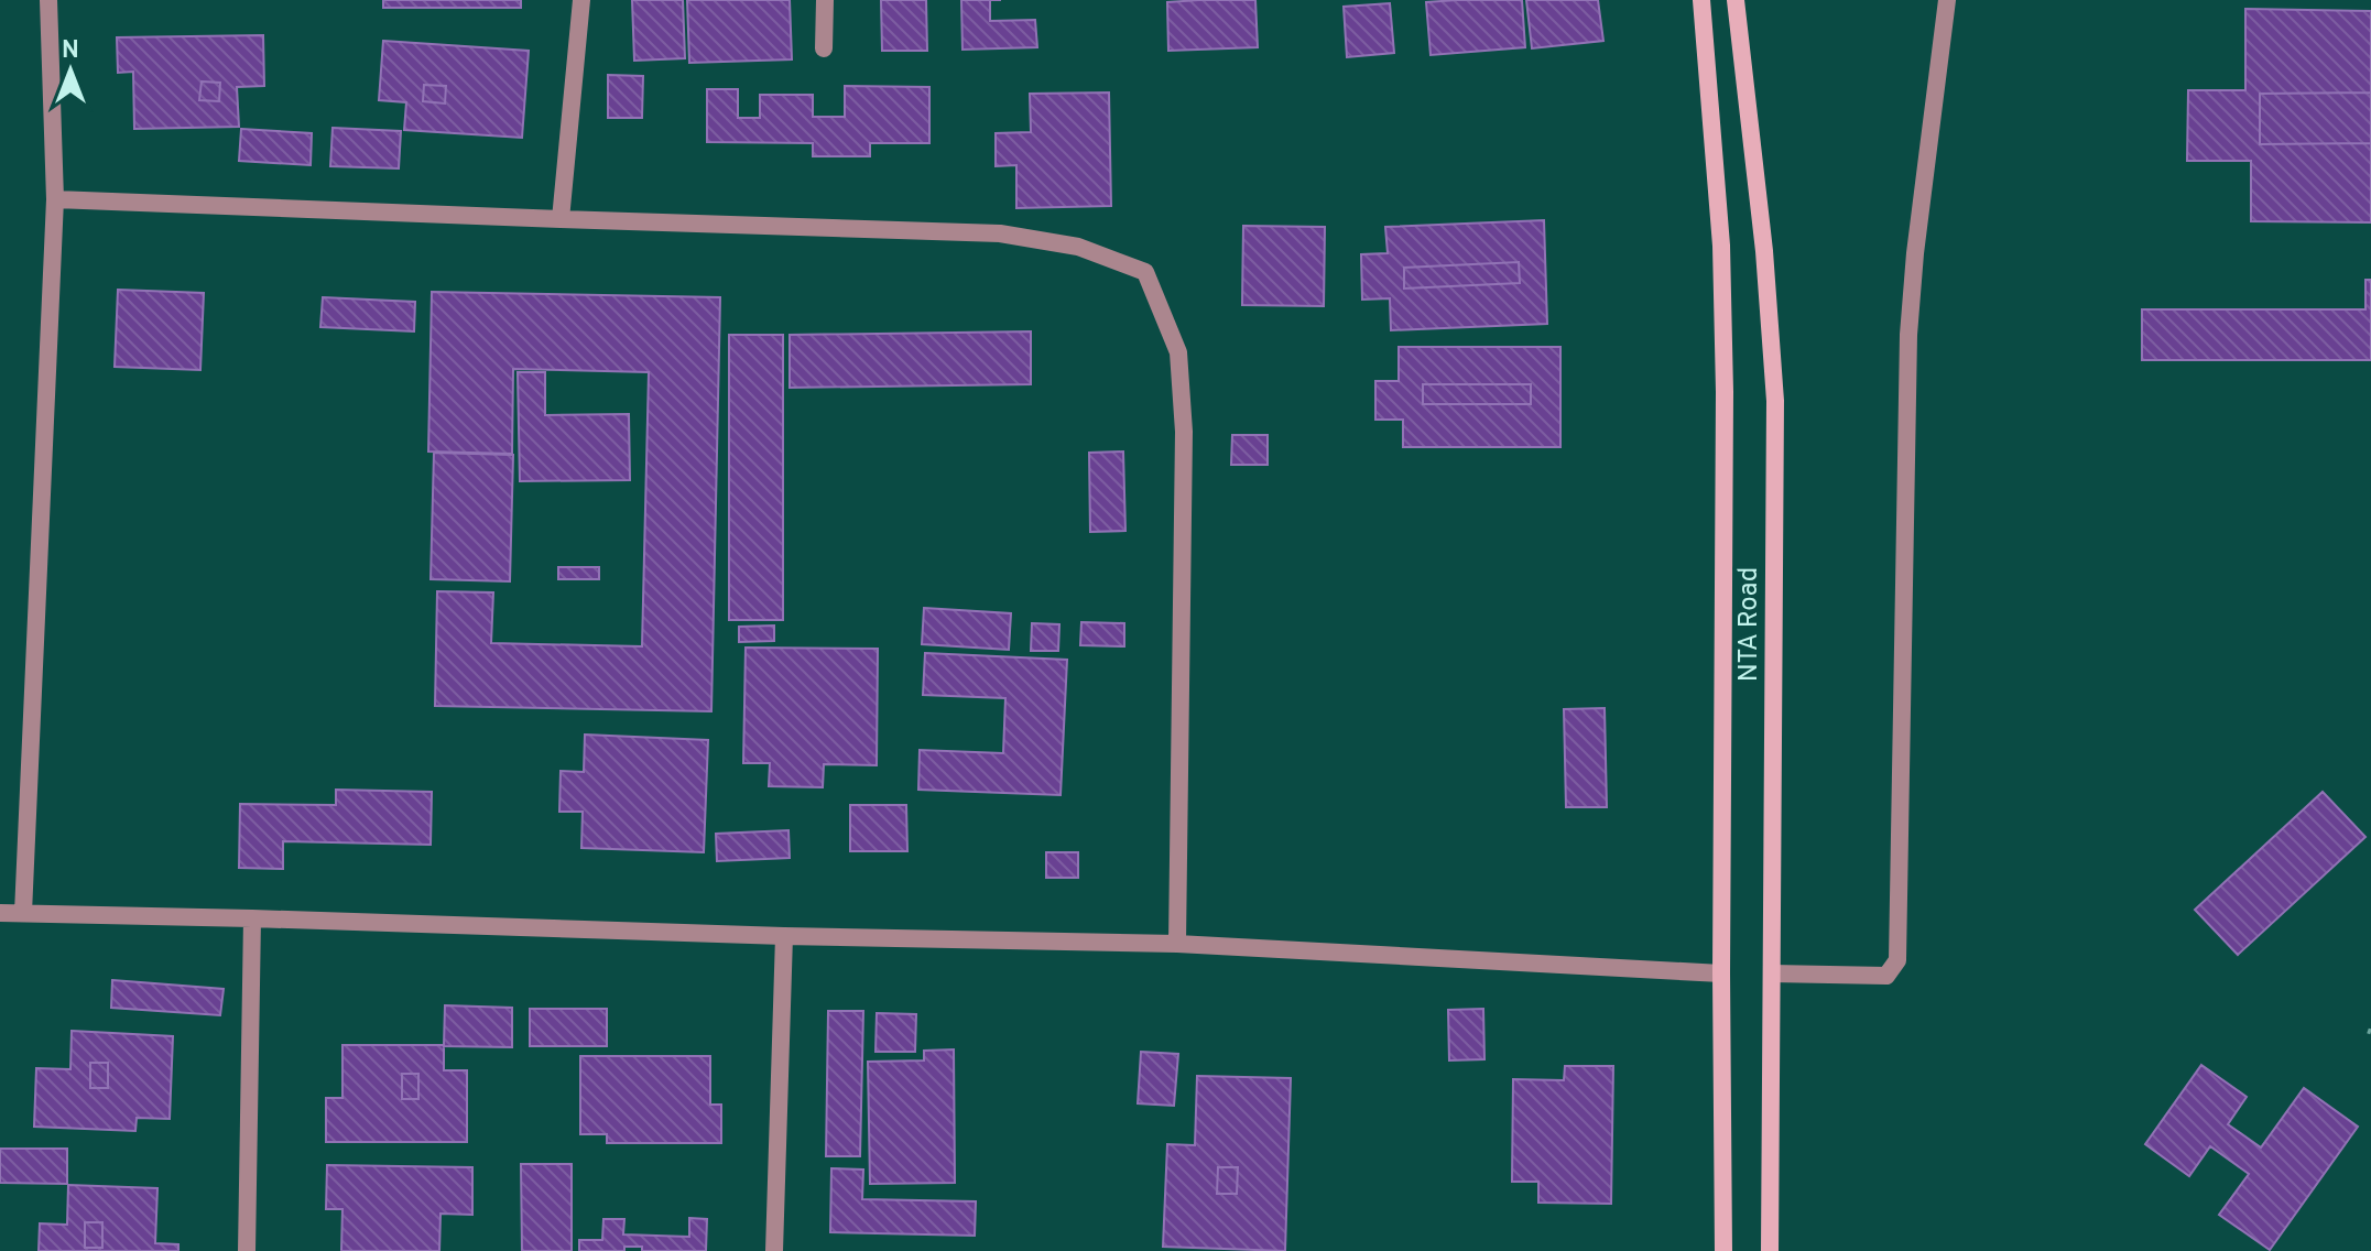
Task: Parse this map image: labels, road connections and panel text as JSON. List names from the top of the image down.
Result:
{
  "streets": {
    "main road": ["NTA Road"]
  },
  "north": "top"
}
